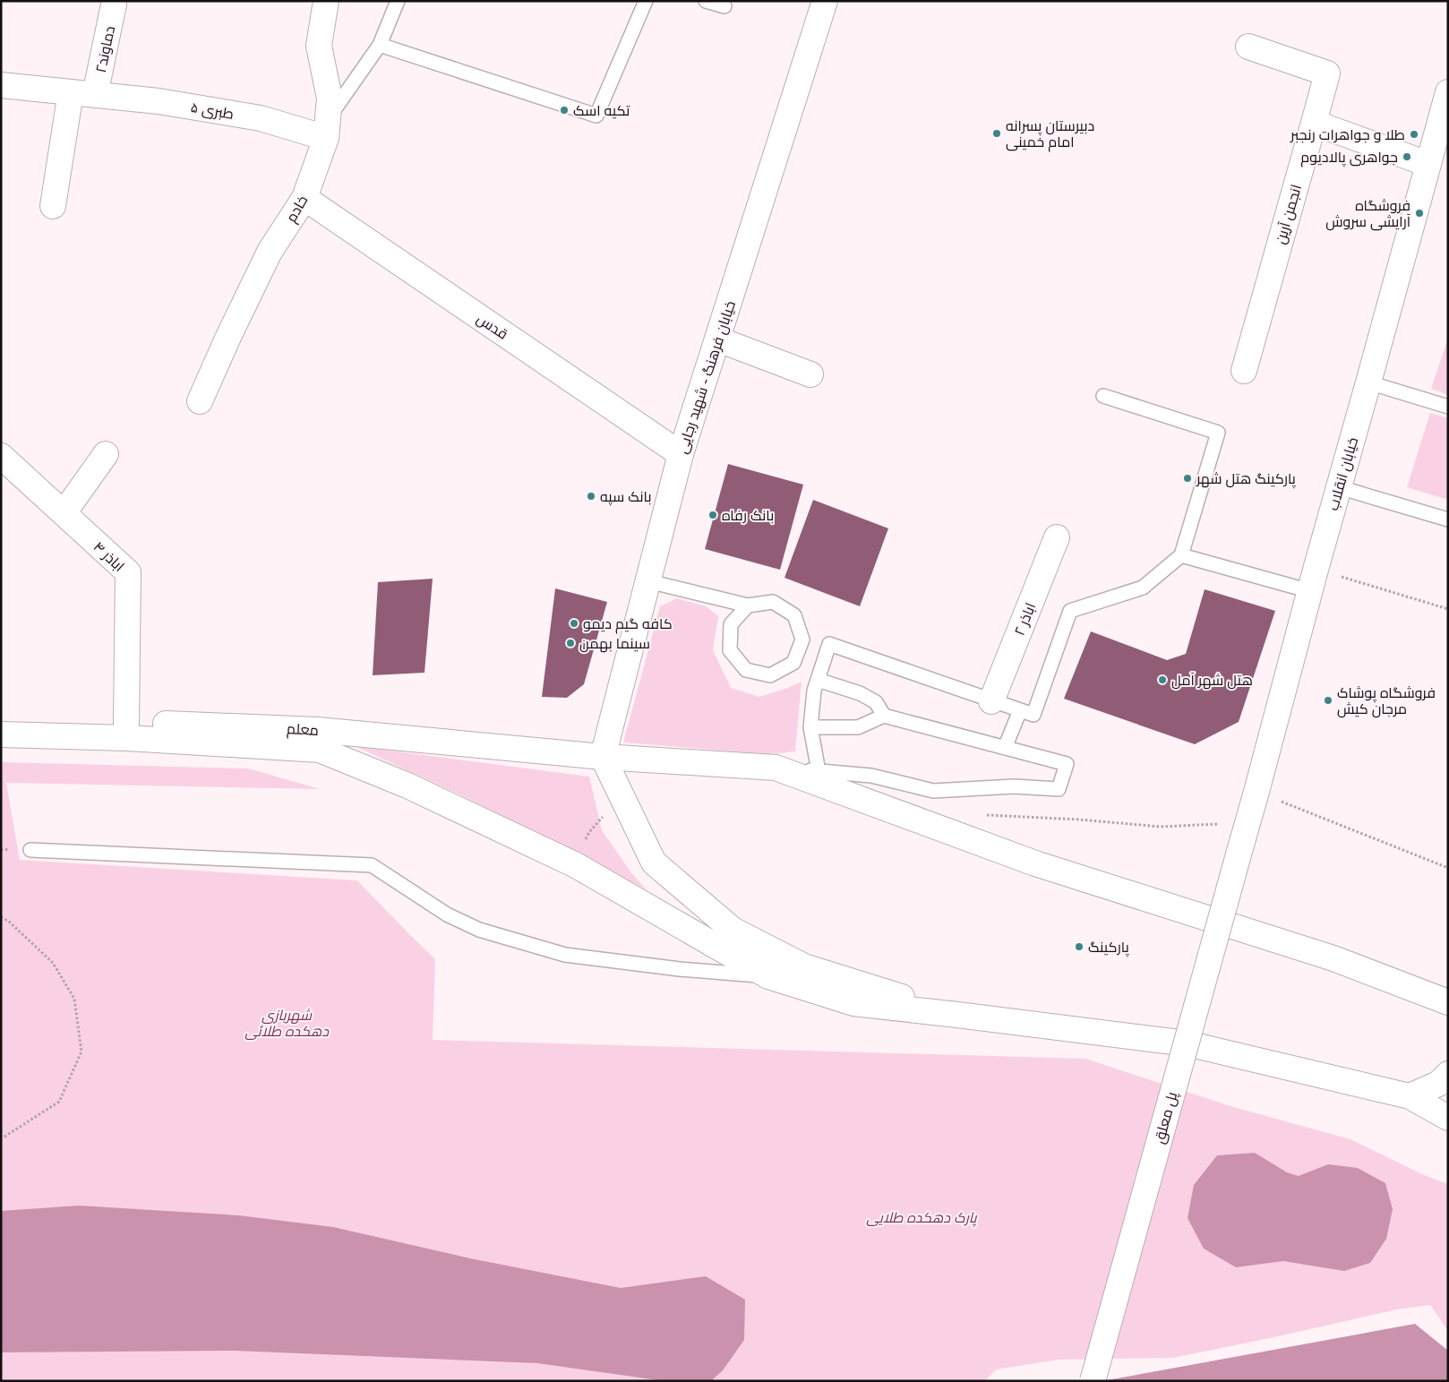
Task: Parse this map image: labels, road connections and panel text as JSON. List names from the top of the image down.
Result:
{
  "streets": {
    "main road": [
      "دماوند۲",
      "طبری ۵",
      "خادم",
      "انجمن آرین",
      "قدس",
      "خیابان فرهنگ - شهید رجایی",
      "خیابان انقلاب",
      "اباذر ۴",
      "اباذر ۲",
      "معلم",
      "پل معلق"
    ]
  },
  "crossings": [
    ["دماوند۲", "طبری ۵"],
    ["طبری ۵", "خادم"],
    ["خادم", "قدس"],
    ["قدس", "خیابان فرهنگ - شهید رجایی"],
    ["خیابان فرهنگ - شهید رجایی", "معلم"],
    ["خیابان انقلاب", "پل معلق"],
    ["اباذر ۴", "معلم"]
  ],
  "parks": ["شهربازی دهکده طلائی", "پارک دهکده طلایی"],
  "places": [
    "تکیه اسک",
    "دبیرستان پسرانه امام خمینی",
    "طلا و جواهرات رنجبر",
    "جواهری پالادیوم",
    "فروشگاه آرایشی سروش",
    "پارکینگ هتل شهر",
    "بانک سپه",
    "بانک رفاه",
    "کافه گیم دیمو",
    "سینما بهمن",
    "هتل شهر آمل",
    "فروشگاه پوشاک مرجان کیش",
    "پارکینگ"
  ]
}
